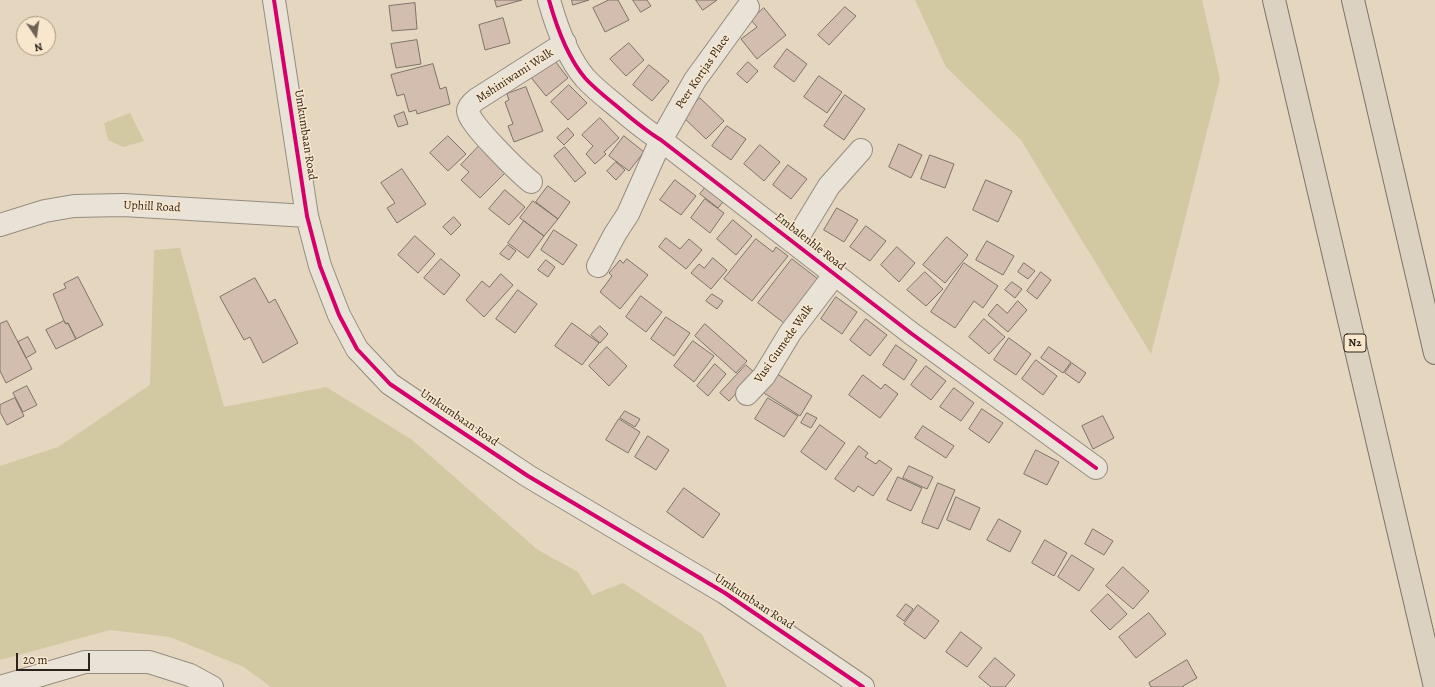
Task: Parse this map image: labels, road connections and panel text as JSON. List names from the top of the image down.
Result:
{
  "streets": {
    "highway": ["N2"],
    "street": [
      "Peer Kortjas Place",
      "Mshiniwami Walk",
      "Umkumbaan Road",
      "Uphill Road",
      "Embalenhle Road",
      "Vusi Gumede Walk"
    ]
  },
  "crossings": [
    ["Peer Kortjas Place", "Embalenhle Road"],
    ["Mshiniwami Walk", "Embalenhle Road"],
    ["Umkumbaan Road", "Uphill Road"],
    ["Embalenhle Road", "Vusi Gumede Walk"]
  ],
  "scale_bar": "20 m",
  "north": "bottom"
}
